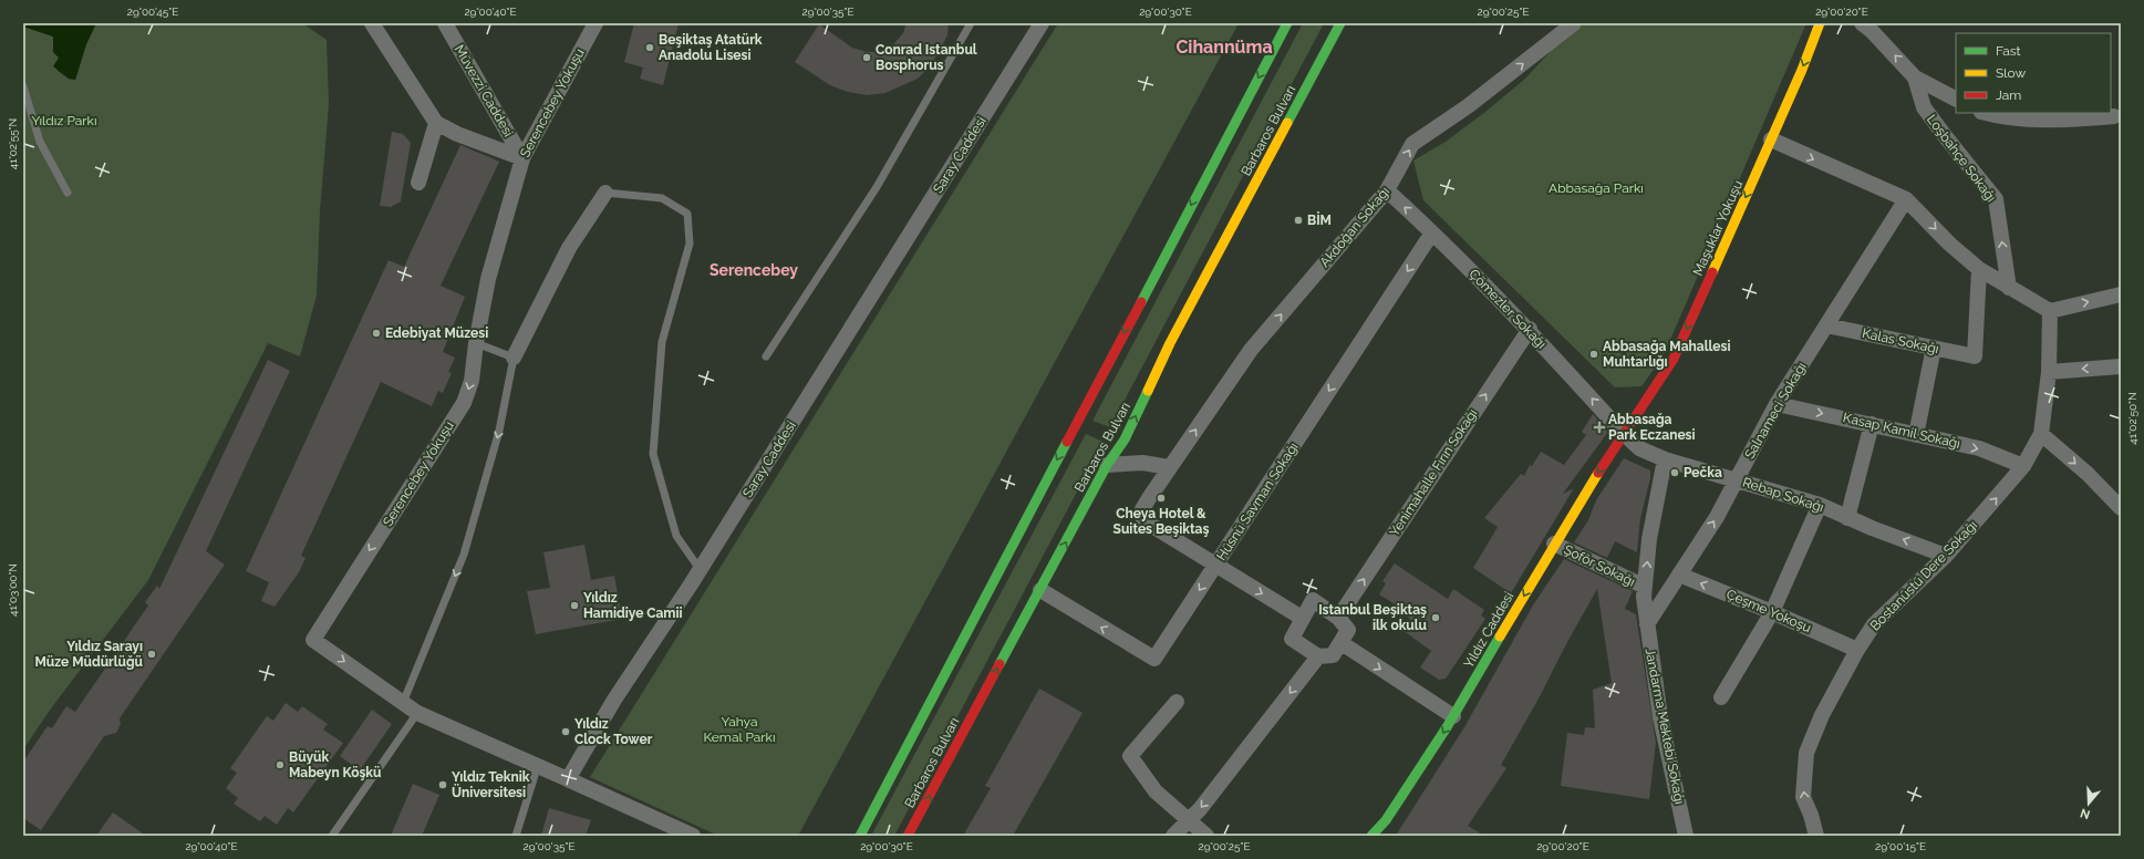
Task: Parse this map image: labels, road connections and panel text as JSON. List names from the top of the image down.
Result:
{
  "streets": {
    "main road": ["Barbaros Bulvarı", "Maşuklar Yokuşu", "Yıldız Caddesi"],
    "street": [
      "Müvezzi Caddesi",
      "Serencebey Yokuşu",
      "Saray Caddesi",
      "Loşbahçe Sokağı",
      "Akdoğan Sokağı",
      "Çömezler Sokağı",
      "Kalas Sokağı",
      "Salnameci Sokağı",
      "Kasap Kamil Sokağı",
      "Yenimahalle Fırın Sokağı",
      "Rebap Sokağı",
      "Hüsnü Savman Sokağı",
      "Şoför Sokağı",
      "Bostanüstü Dere Sokağı",
      "Çeşme Yokoşu",
      "Jandarma Mektebi Sokağı"
    ]
  },
  "crossings": [
    ["Müvezzi Caddesi", "Serencebey Yokuşu"],
    ["Serencebey Yokuşu", "Saray Caddesi"],
    ["Barbaros Bulvarı", "Hüsnü Savman Sokağı"],
    ["Akdoğan Sokağı", "Çömezler Sokağı"],
    ["Akdoğan Sokağı", "Hüsnü Savman Sokağı"],
    ["Maşuklar Yokuşu", "Çömezler Sokağı"],
    ["Maşuklar Yokuşu", "Rebap Sokağı"],
    ["Maşuklar Yokuşu", "Yıldız Caddesi"],
    ["Çömezler Sokağı", "Yenimahalle Fırın Sokağı"],
    ["Çömezler Sokağı", "Rebap Sokağı"],
    ["Çömezler Sokağı", "Hüsnü Savman Sokağı"],
    ["Çömezler Sokağı", "Yıldız Caddesi"],
    ["Kalas Sokağı", "Salnameci Sokağı"],
    ["Salnameci Sokağı", "Kasap Kamil Sokağı"],
    ["Salnameci Sokağı", "Rebap Sokağı"],
    ["Salnameci Sokağı", "Çeşme Yokoşu"],
    ["Salnameci Sokağı", "Jandarma Mektebi Sokağı"],
    ["Kasap Kamil Sokağı", "Bostanüstü Dere Sokağı"],
    ["Rebap Sokağı", "Bostanüstü Dere Sokağı"],
    ["Rebap Sokağı", "Yıldız Caddesi"],
    ["Rebap Sokağı", "Jandarma Mektebi Sokağı"],
    ["Şoför Sokağı", "Yıldız Caddesi"],
    ["Şoför Sokağı", "Jandarma Mektebi Sokağı"],
    ["Bostanüstü Dere Sokağı", "Çeşme Yokoşu"]
  ],
  "one_way": [
    "Serencebey Yokuşu",
    "Akdoğan Sokağı",
    "Maşuklar Yokuşu",
    "Çömezler Sokağı",
    "Kasap Kamil Sokağı",
    "Yenimahalle Fırın Sokağı",
    "Hüsnü Savman Sokağı",
    "Çeşme Yokoşu",
    "Yıldız Caddesi"
  ],
  "districts": ["Cihannüma", "Serencebey"],
  "parks": ["Yıldız Parkı", "Abbasağa Parkı", "Yahya Kemal Parkı"],
  "places": {
    "other": [
      "Beşiktaş Atatürk Anadolu Lisesi",
      "Conrad Istanbul Bosphorus",
      "BİM",
      "Edebiyat Müzesi",
      "Abbasağa Mahallesi Muhtarlığı",
      "Pečka",
      "Cheya Hotel & Suites Beşiktaş",
      "Yıldız Hamidiye Camii",
      "Istanbul Beşiktaş ilk okulu",
      "Yıldız Sarayı Müze Müdürlüğü",
      "Yıldız Clock Tower",
      "Büyük Mabeyn Köşkü",
      "Yıldız Teknik Üniversitesi"
    ],
    "health": ["Abbasağa Park Eczanesi"]
  },
  "legend": ["Fast", "Slow", "Jam"],
  "north": "bottom",
  "coordinates": [
    "29°00'45\"E",
    "29°00'40\"E",
    "29°00'35\"E",
    "29°00'30\"E",
    "29°00'25\"E",
    "29°00'20\"E",
    "41°02'55\"N",
    "41°02'50\"N",
    "41°03'00\"N",
    "29°00'15\"E"
  ]
}
